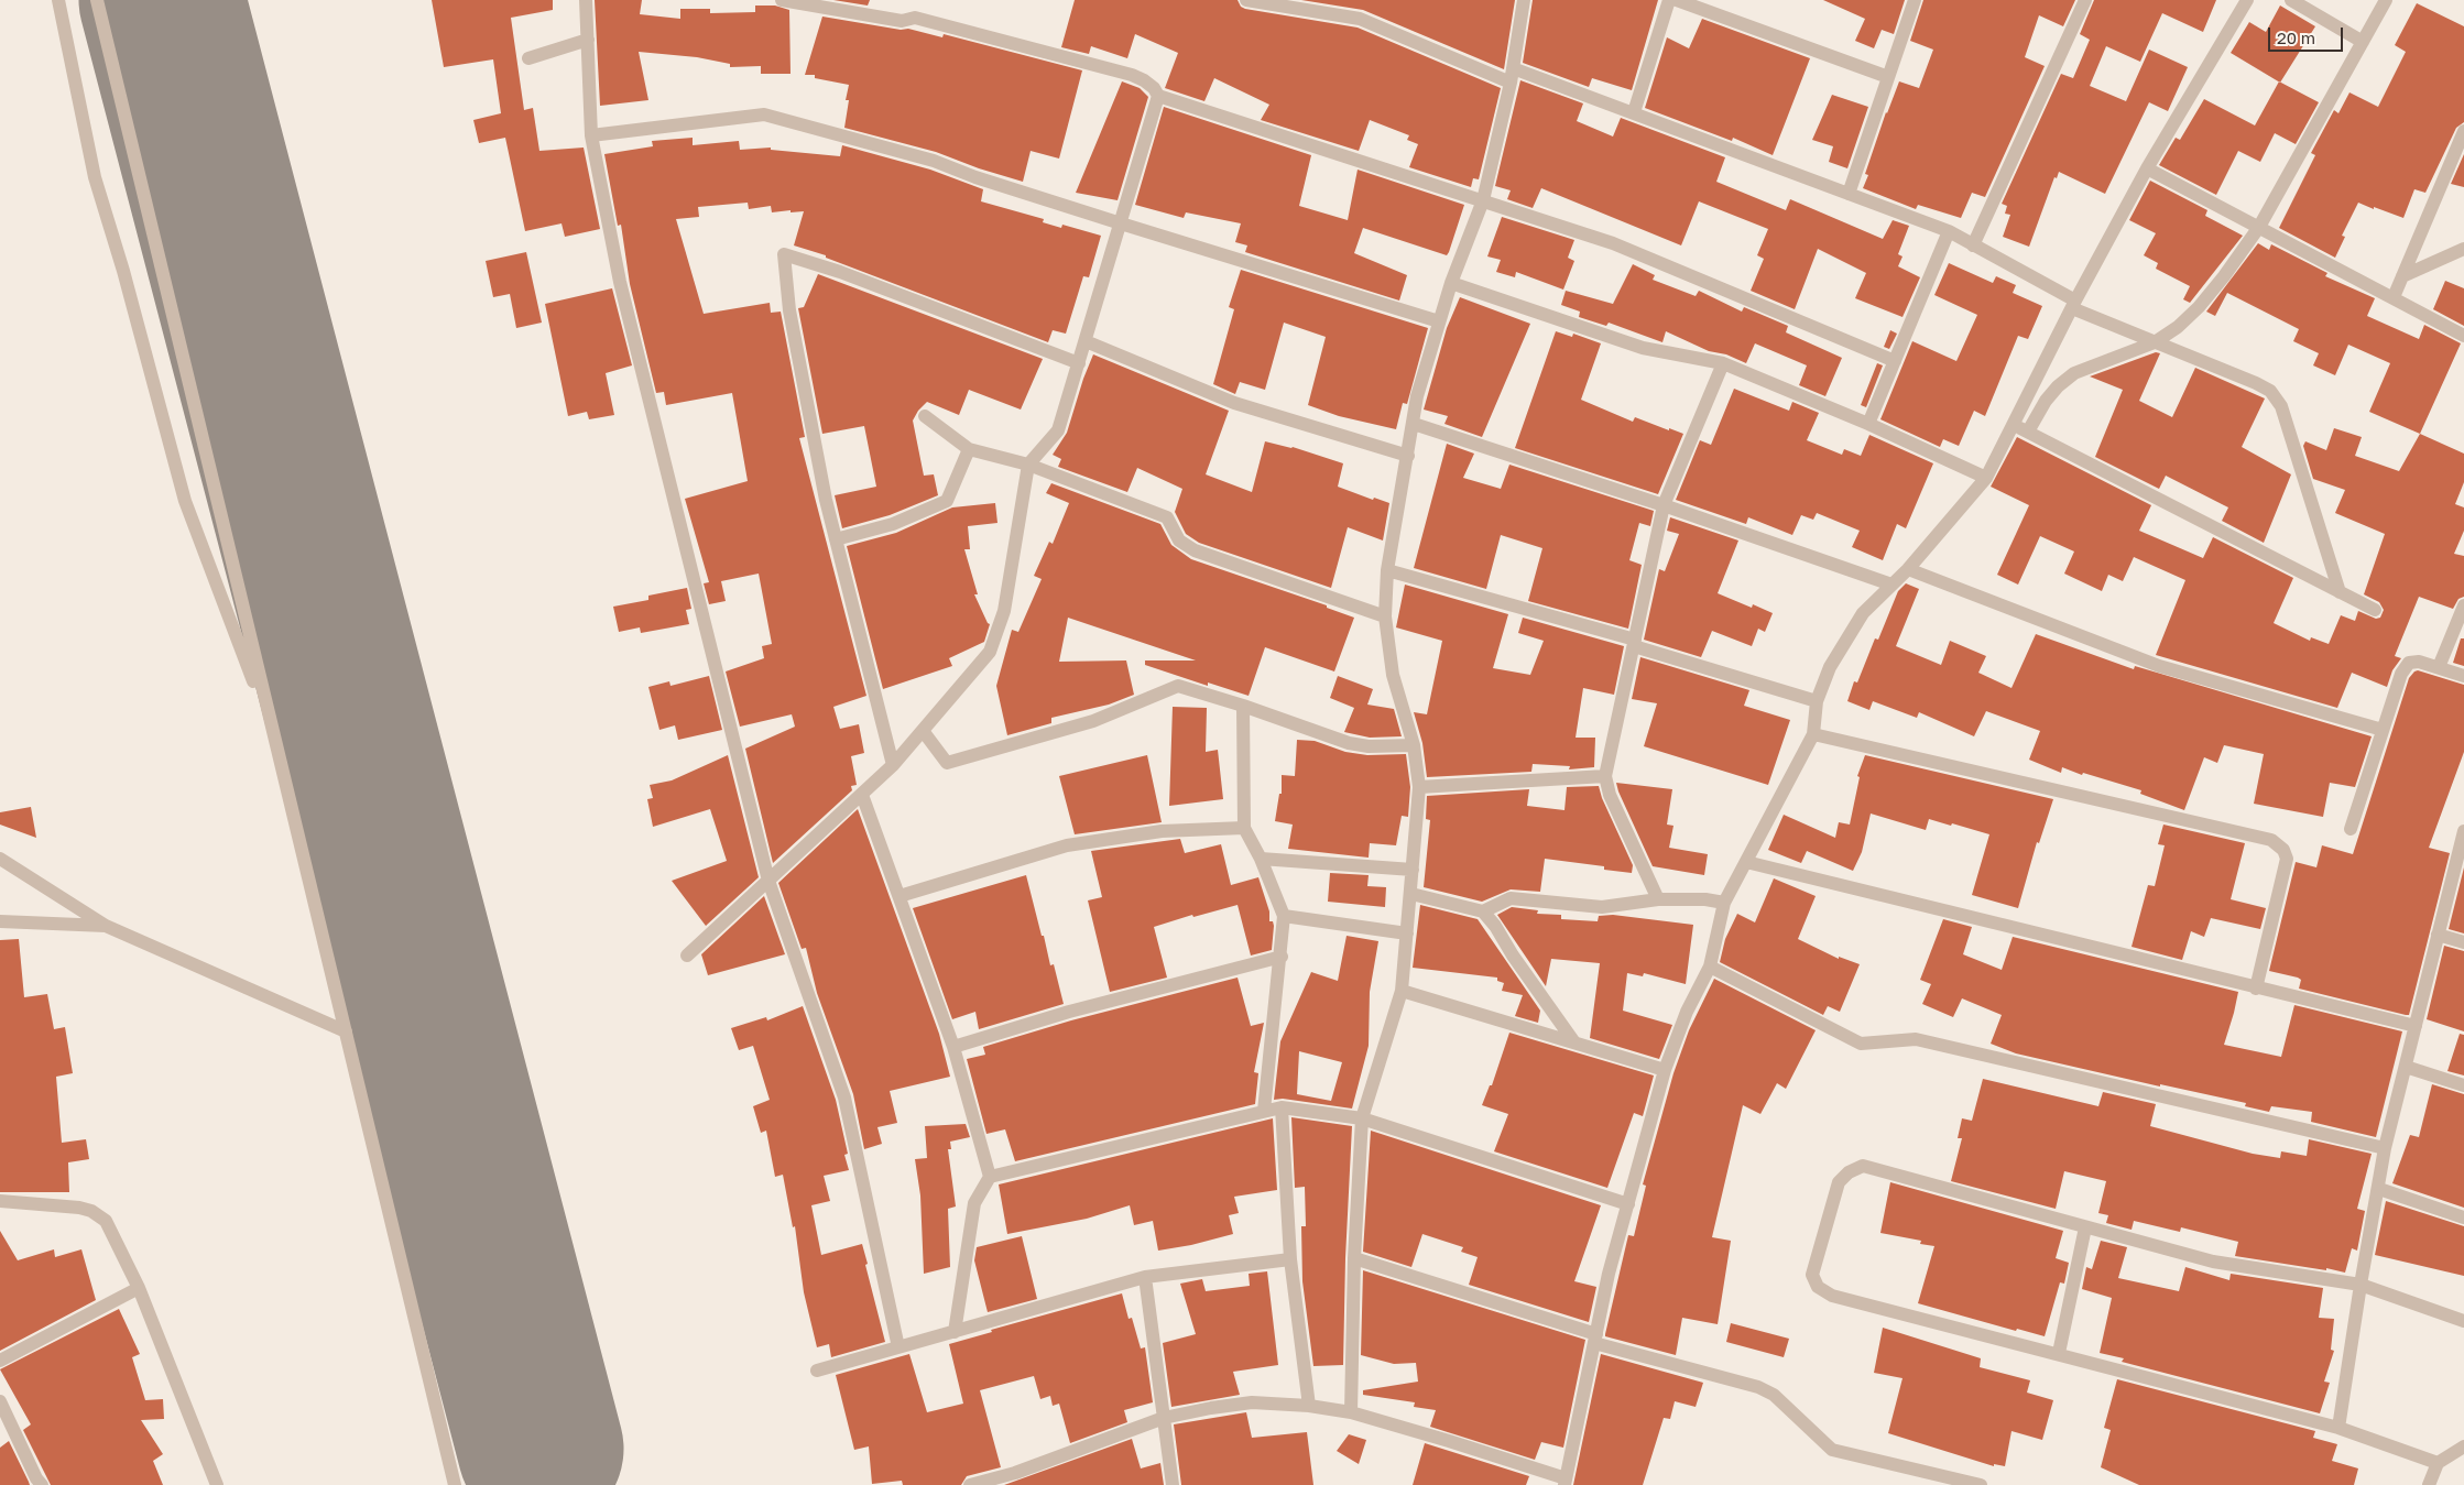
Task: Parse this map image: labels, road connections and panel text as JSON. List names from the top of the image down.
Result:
{
  "scale_bar": "20 m"
}
